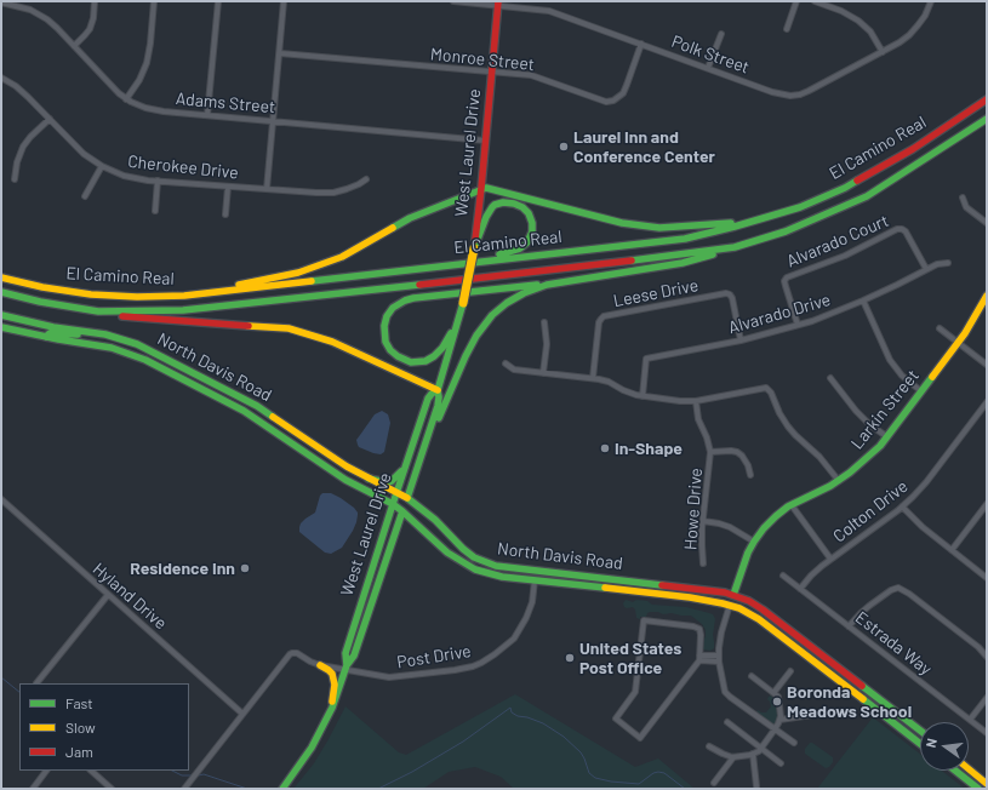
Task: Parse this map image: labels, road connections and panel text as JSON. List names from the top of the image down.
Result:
{
  "streets": {
    "main road": [
      "El Camino Real",
      "West Laurel Drive",
      "North Davis Road",
      "Larkin Street"
    ],
    "street": [
      "Polk Street",
      "Monroe Street",
      "Adams Street",
      "Cherokee Drive",
      "Alvarado Court",
      "Leese Drive",
      "Alvarado Drive",
      "Howe Drive",
      "Colton Drive",
      "Hyland Drive",
      "Estrada Way",
      "Post Drive"
    ]
  },
  "crossings": [
    ["Polk Street", "Monroe Street"],
    ["Polk Street", "West Laurel Drive"],
    ["Monroe Street", "West Laurel Drive"],
    ["Adams Street", "West Laurel Drive"],
    ["West Laurel Drive", "North Davis Road"],
    ["West Laurel Drive", "Post Drive"],
    ["Alvarado Court", "Alvarado Drive"],
    ["Leese Drive", "Alvarado Drive"],
    ["North Davis Road", "Larkin Street"],
    ["North Davis Road", "Post Drive"],
    ["Colton Drive", "Estrada Way"],
    ["Hyland Drive", "Post Drive"]
  ],
  "places": [
    "Laurel Inn and Conference Center",
    "In-Shape",
    "Residence Inn",
    "United States Post Office",
    "Boronda Meadows School"
  ],
  "legend": ["Fast", "Slow", "Jam"],
  "north": "left"
}
